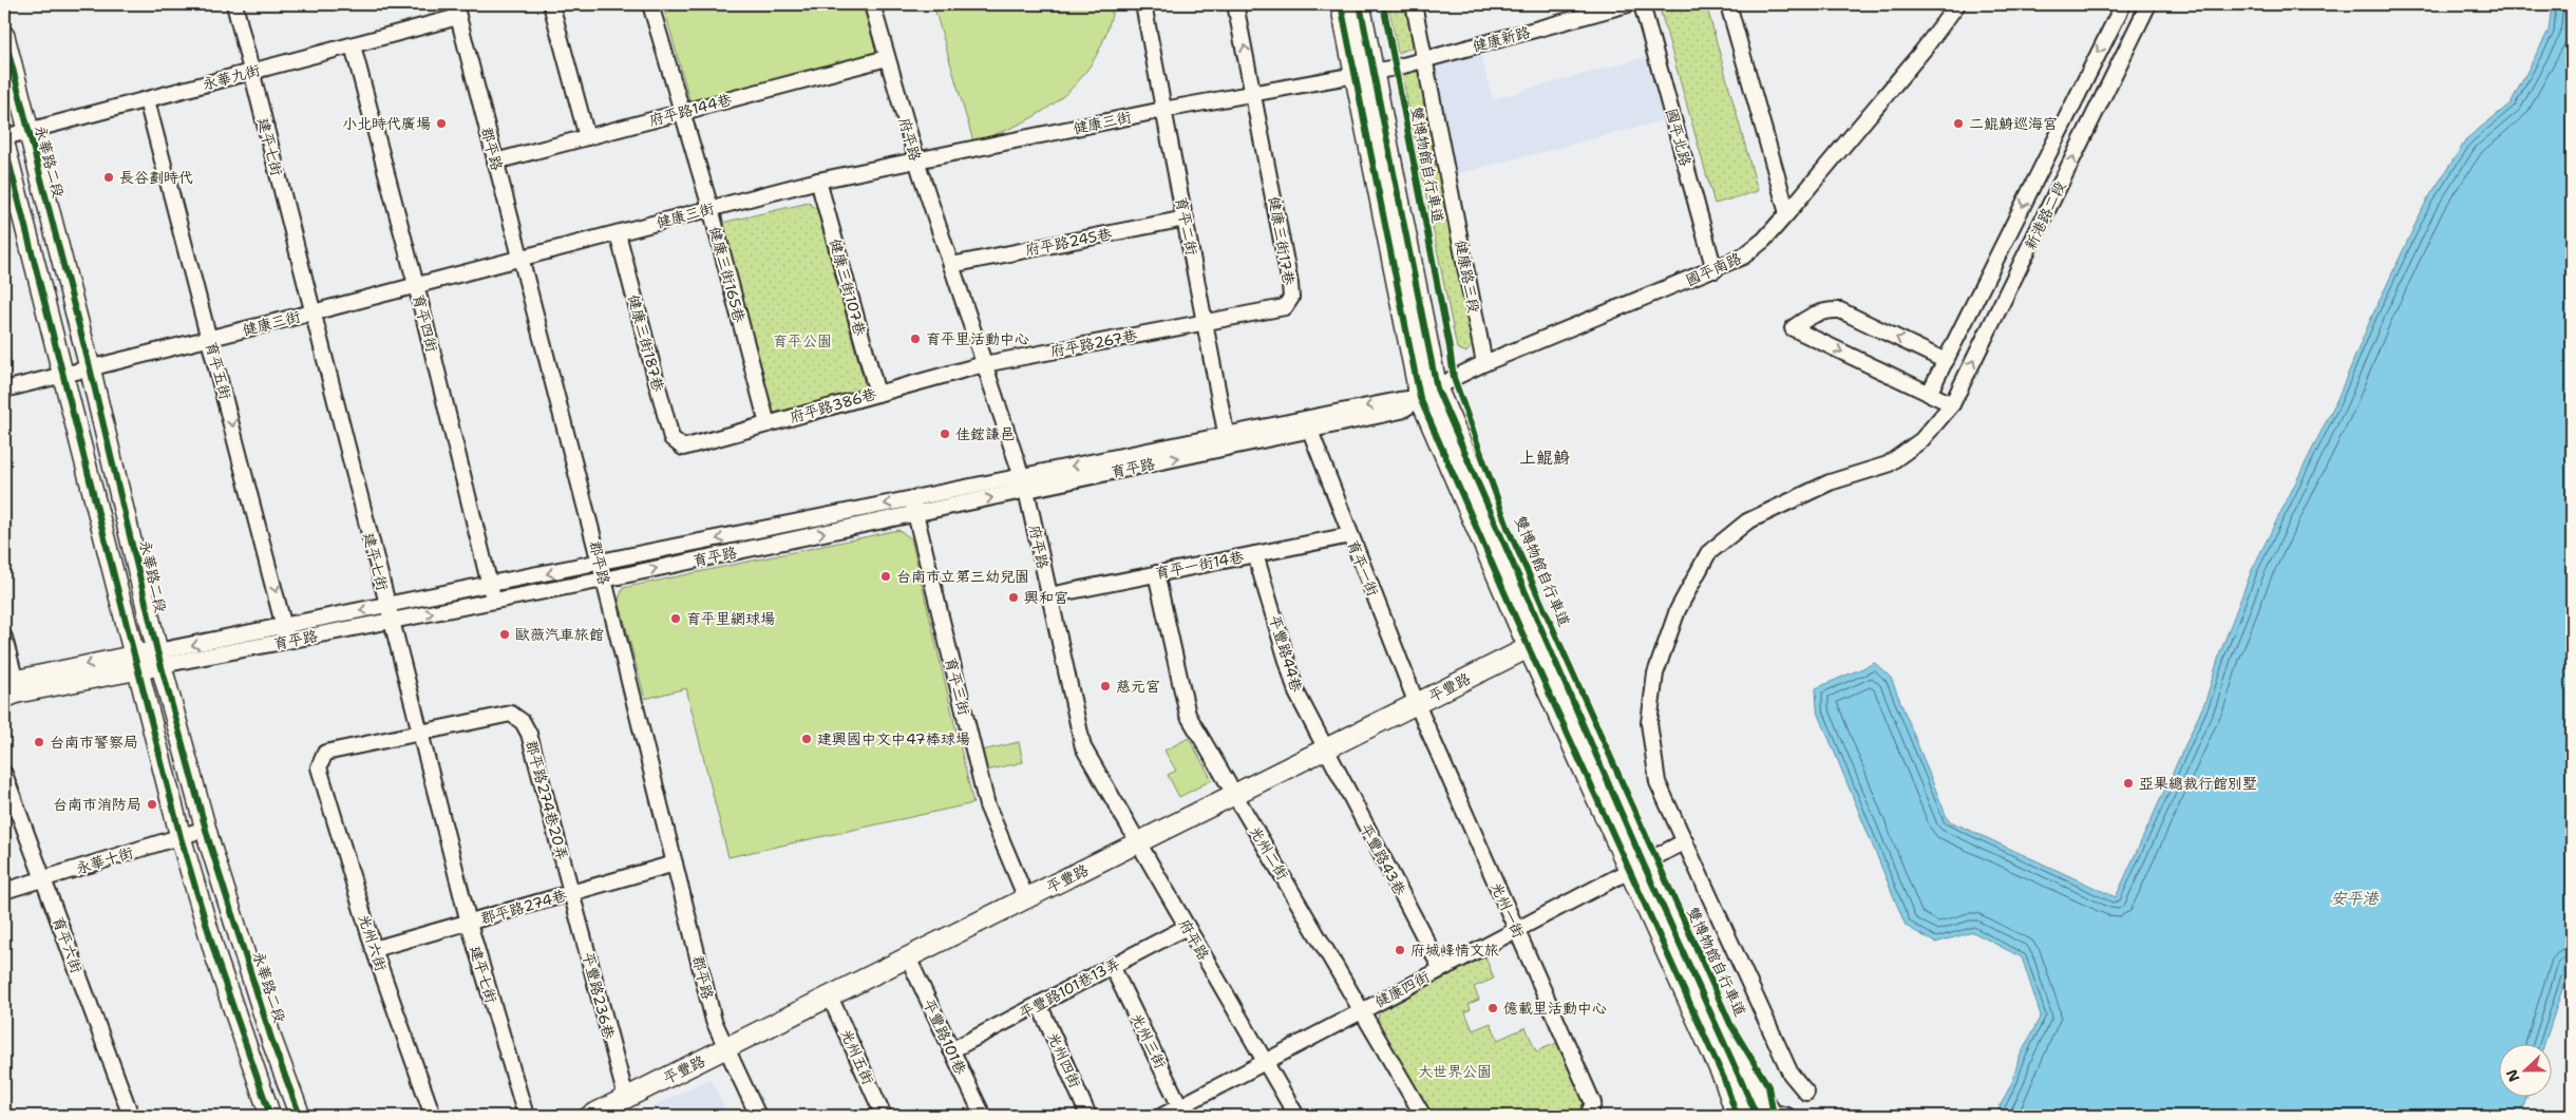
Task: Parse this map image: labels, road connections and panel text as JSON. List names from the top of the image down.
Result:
{
  "streets": {
    "street": [
      "健康新路",
      "永華九街",
      "府平路144巷",
      "健康三街",
      "國平北路",
      "府平路",
      "建平七街",
      "郡平路",
      "永華路二段",
      "新港路二段",
      "育平二街",
      "健康三街17巷",
      "府平路245巷",
      "國平南路",
      "健康三街165巷",
      "健康路三段",
      "健康三街107巷",
      "育平四街",
      "健康三街187巷",
      "府平路267巷",
      "育平五街",
      "府平路386巷",
      "育平路",
      "育平一街14巷",
      "育平一街",
      "平豐路44巷",
      "育平三街",
      "平豐路",
      "郡平路274巷20弄",
      "光州二街",
      "平豐路43巷",
      "永華十街",
      "郡平路274巷",
      "光州一街",
      "光州六街",
      "育平六街",
      "平豐路101巷13弄",
      "健康四街",
      "平豐路236巷",
      "平豐路101巷",
      "光州三街",
      "光州五街",
      "光州四街"
    ],
    "cycle path": ["雙博物館自行車道"]
  },
  "crossings": [
    ["健康新路", "健康三街"],
    ["健康新路", "健康路三段"],
    ["永華九街", "建平七街"],
    ["永華九街", "郡平路"],
    ["永華九街", "永華路二段"],
    ["永華九街", "育平四街"],
    ["永華九街", "育平五街"],
    ["府平路144巷", "府平路"],
    ["府平路144巷", "郡平路"],
    ["府平路144巷", "健康三街165巷"],
    ["健康三街", "府平路"],
    ["健康三街", "建平七街"],
    ["健康三街", "郡平路"],
    ["健康三街", "永華路二段"],
    ["健康三街", "育平二街"],
    ["健康三街", "健康三街17巷"],
    ["健康三街", "健康三街165巷"],
    ["健康三街", "健康三街107巷"],
    ["健康三街", "育平四街"],
    ["健康三街", "健康三街187巷"],
    ["健康三街", "育平五街"],
    ["國平北路", "國平南路"],
    ["府平路", "府平路245巷"],
    ["府平路", "府平路267巷"],
    ["府平路", "府平路386巷"],
    ["府平路", "育平路"],
    ["府平路", "育平一街14巷"],
    ["府平路", "平豐路"],
    ["府平路", "平豐路101巷13弄"],
    ["府平路", "健康四街"],
    ["建平七街", "育平路"],
    ["建平七街", "郡平路274巷20弄"],
    ["建平七街", "郡平路274巷"],
    ["郡平路", "育平路"],
    ["郡平路", "平豐路"],
    ["郡平路", "郡平路274巷"],
    ["永華路二段", "育平路"],
    ["永華路二段", "永華十街"],
    ["新港路二段", "健康四街"],
    ["育平二街", "健康三街17巷"],
    ["育平二街", "府平路245巷"],
    ["育平二街", "府平路267巷"],
    ["育平二街", "育平路"],
    ["健康三街17巷", "府平路267巷"],
    ["國平南路", "健康路三段"],
    ["國平南路", "育平路"],
    ["健康三街165巷", "府平路386巷"],
    ["健康三街107巷", "府平路386巷"],
    ["育平四街", "育平路"],
    ["健康三街187巷", "府平路386巷"],
    ["府平路267巷", "府平路386巷"],
    ["育平五街", "育平路"],
    ["育平路", "育平一街"],
    ["育平路", "育平三街"],
    ["育平一街14巷", "育平一街"],
    ["育平一街14巷", "平豐路44巷"],
    ["育平一街14巷", "光州二街"],
    ["育平一街", "平豐路"],
    ["育平一街", "光州一街"],
    ["平豐路44巷", "平豐路"],
    ["平豐路44巷", "平豐路43巷"],
    ["育平三街", "平豐路"],
    ["平豐路", "光州二街"],
    ["平豐路", "平豐路43巷"],
    ["平豐路", "光州一街"],
    ["平豐路", "平豐路236巷"],
    ["平豐路", "平豐路101巷"],
    ["平豐路", "光州五街"],
    ["郡平路274巷20弄", "郡平路274巷"],
    ["郡平路274巷20弄", "光州六街"],
    ["郡平路274巷20弄", "平豐路236巷"],
    ["光州二街", "健康四街"],
    ["平豐路43巷", "健康四街"],
    ["永華十街", "育平六街"],
    ["郡平路274巷", "光州六街"],
    ["郡平路274巷", "平豐路236巷"],
    ["光州一街", "健康四街"],
    ["平豐路101巷13弄", "平豐路101巷"],
    ["平豐路101巷13弄", "光州三街"],
    ["平豐路101巷13弄", "光州四街"],
    ["健康四街", "光州三街"]
  ],
  "one_way": ["育平五街"],
  "districts": ["上鯤鯓"],
  "water": ["安平港"],
  "parks": ["育平公園", "大世界公園"],
  "places": [
    "小北時代廣場",
    "二鯤鯓巡海宮",
    "長谷劃時代",
    "育平里活動中心",
    "佳鋐謙邑",
    "台南市立第三幼兒園",
    "興和宮",
    "育平里網球場",
    "歐薇汽車旅館",
    "慈元宮",
    "建興國中文中47棒球場",
    "台南市警察局",
    "亞果總裁行館別墅",
    "台南市消防局",
    "府城峰情文旅",
    "億載里活動中心"
  ],
  "north": "left"
}
